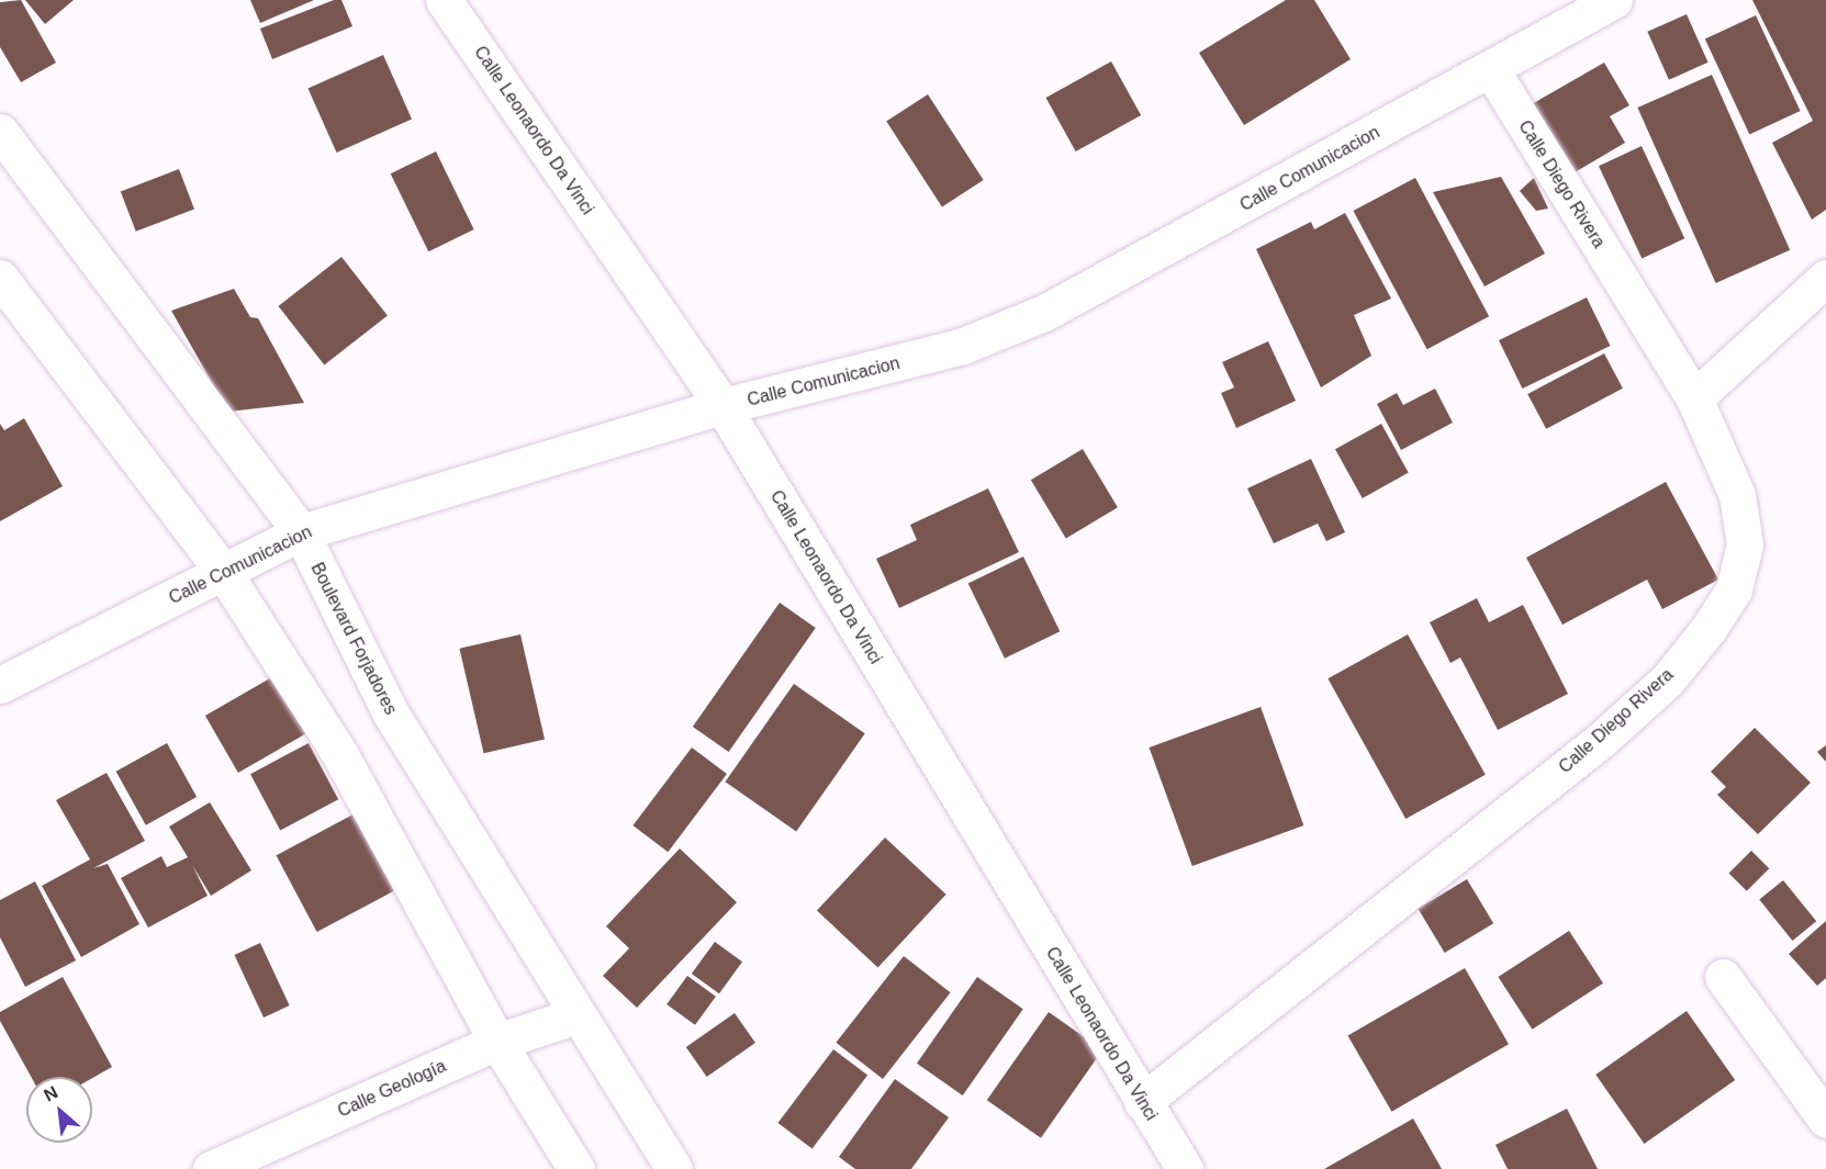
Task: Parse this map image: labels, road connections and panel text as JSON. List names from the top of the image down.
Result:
{
  "streets": {
    "street": [
      "Calle Leonaordo Da Vinci",
      "Calle Comunicacion",
      "Calle Diego Rivera",
      "Boulevard Forjadores",
      "Calle Geología"
    ]
  },
  "crossings": [
    ["Calle Leonaordo Da Vinci", "Calle Comunicacion"],
    ["Calle Leonaordo Da Vinci", "Calle Diego Rivera"],
    ["Calle Comunicacion", "Calle Diego Rivera"],
    ["Calle Comunicacion", "Boulevard Forjadores"],
    ["Boulevard Forjadores", "Calle Geología"]
  ],
  "north": "top left"
}
